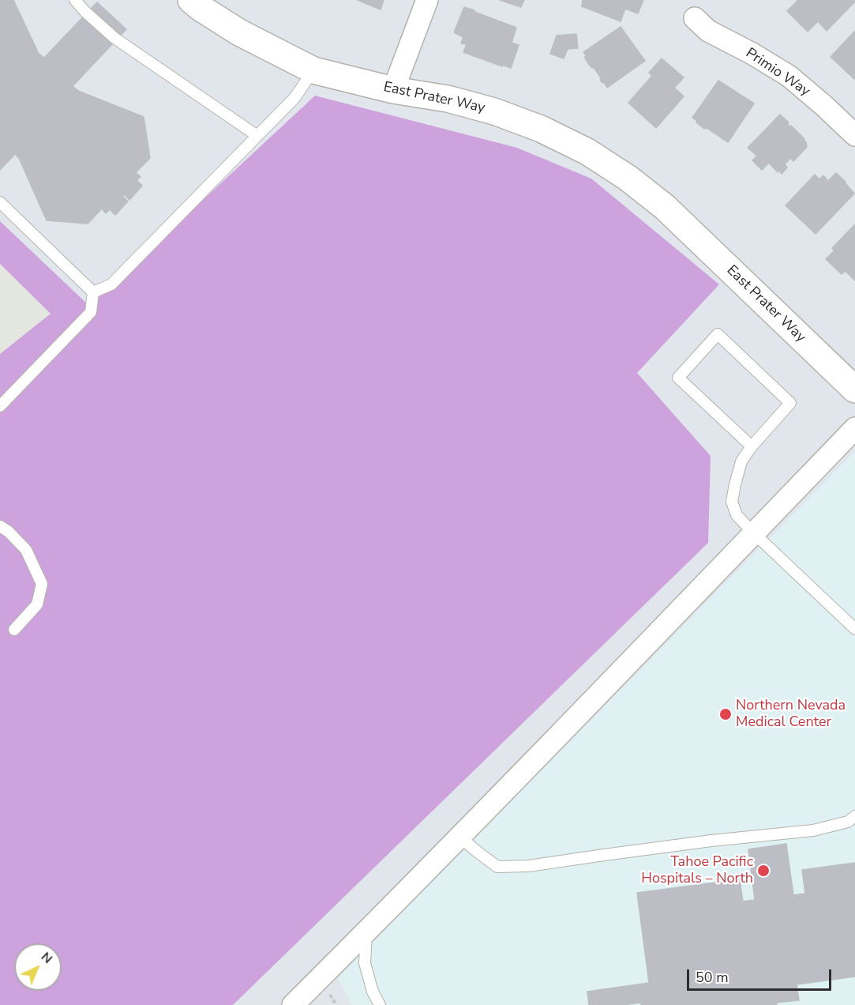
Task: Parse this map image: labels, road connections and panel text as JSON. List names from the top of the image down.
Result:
{
  "streets": {
    "street": ["Primio Way", "East Prater Way"]
  },
  "places": ["Northern Nevada Medical Center", "Tahoe Pacific Hospitals – North"],
  "scale_bar": "50 m",
  "north": "top right"
}
